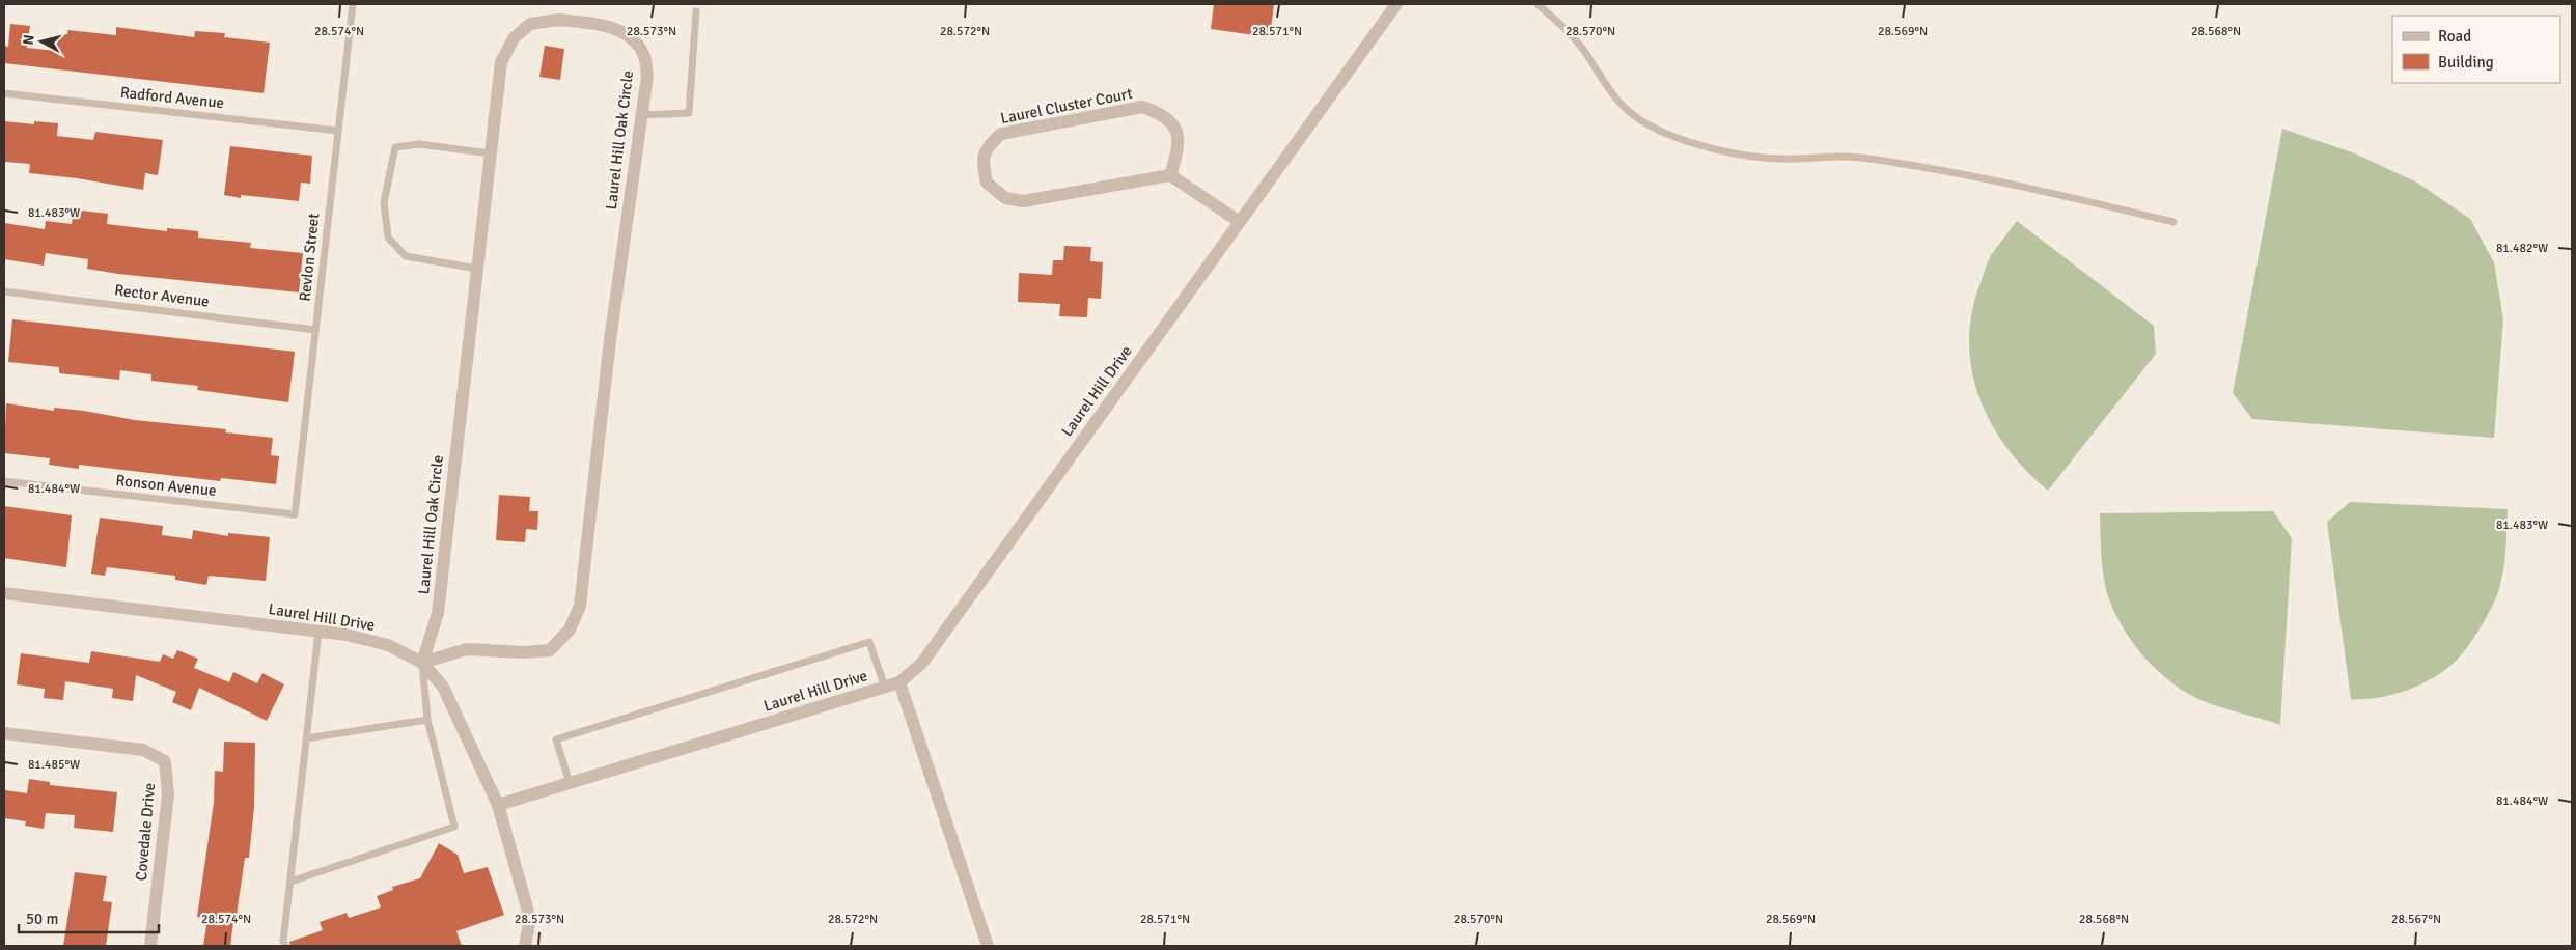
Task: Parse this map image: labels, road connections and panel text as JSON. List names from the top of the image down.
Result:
{
  "streets": {
    "street": [
      "Laurel Cluster Court",
      "Laurel Hill Oak Circle",
      "Laurel Hill Drive",
      "Covedale Drive"
    ],
    "lane": [
      "Radford Avenue",
      "Revlon Street",
      "Rector Avenue",
      "Ronson Avenue"
    ]
  },
  "crossings": [
    ["Radford Avenue", "Revlon Street"],
    ["Laurel Hill Oak Circle", "Laurel Hill Drive"],
    ["Revlon Street", "Rector Avenue"],
    ["Revlon Street", "Ronson Avenue"]
  ],
  "legend": ["Road", "Building"],
  "scale_bar": "50 m",
  "north": "left",
  "coordinates": [
    "28.574°N",
    "28.573°N",
    "28.572°N",
    "28.571°N",
    "28.570°N",
    "28.569°N",
    "28.568°N",
    "81.483°W",
    "81.482°W",
    "81.484°W",
    "81.485°W",
    "28.567°N"
  ]
}
